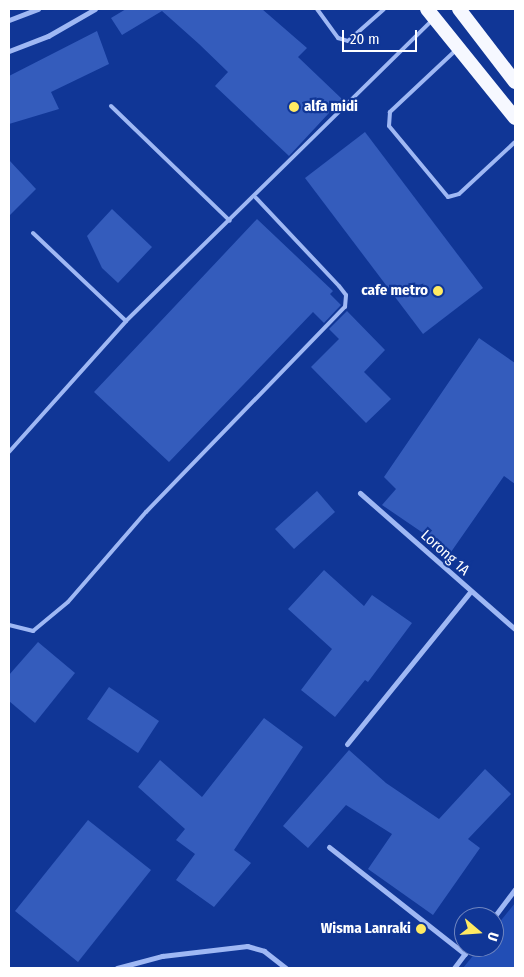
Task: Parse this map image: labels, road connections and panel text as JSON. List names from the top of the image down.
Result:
{
  "streets": {
    "street": ["Lorong 1A"]
  },
  "places": ["alfa midi", "cafe metro", "Wisma Lanraki"],
  "scale_bar": "20 m",
  "north": "right"
}
